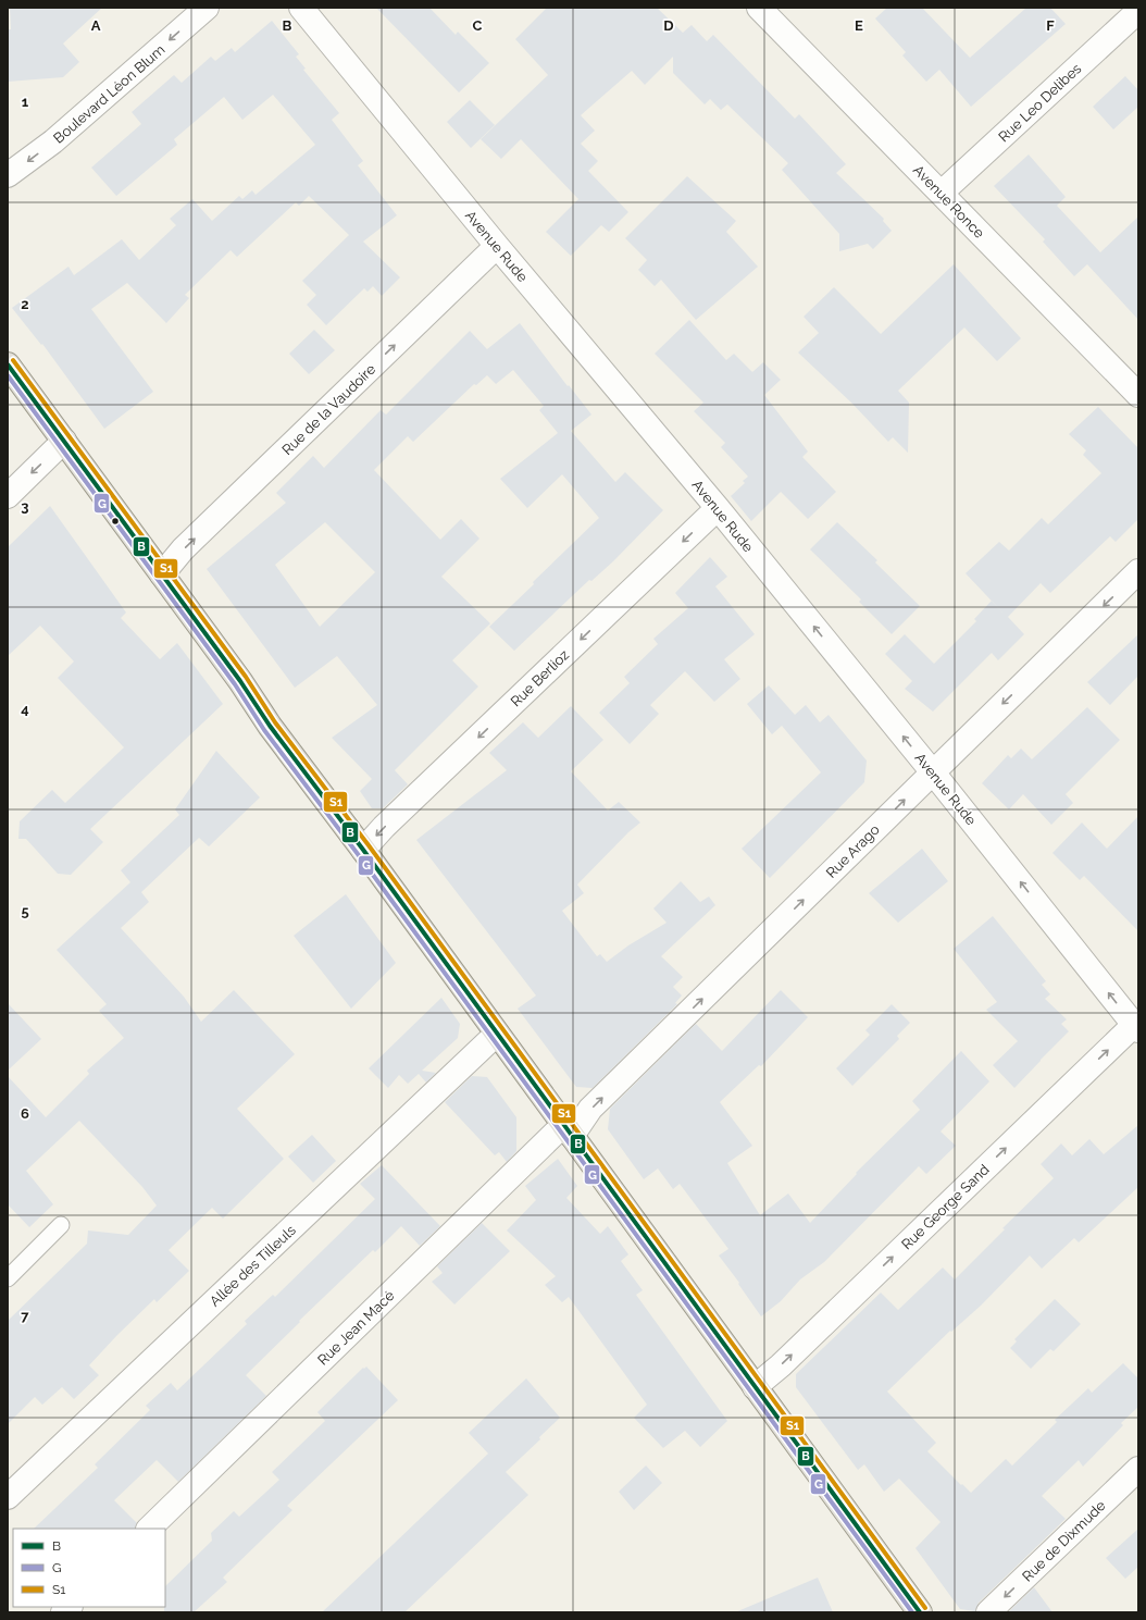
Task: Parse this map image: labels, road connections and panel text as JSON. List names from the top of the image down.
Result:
{
  "streets": {
    "street": [
      "Boulevard Léon Blum",
      "Rue Leo Delibes",
      "Avenue Ronce",
      "Avenue Rude",
      "Rue de la Vaudoire",
      "Rue Berlioz",
      "Rue Arago",
      "Rue George Sand",
      "Allée des Tilleuls",
      "Rue Jean Macé",
      "Rue de Dixmude"
    ]
  },
  "crossings": [
    ["Rue Leo Delibes", "Avenue Ronce"],
    ["Avenue Rude", "Rue de la Vaudoire"],
    ["Avenue Rude", "Rue Berlioz"],
    ["Avenue Rude", "Rue Arago"],
    ["Avenue Rude", "Rue George Sand"],
    ["Rue Arago", "Rue Jean Macé"]
  ],
  "one_way": [
    "Boulevard Léon Blum",
    "Avenue Rude",
    "Rue de la Vaudoire",
    "Rue Berlioz",
    "Rue George Sand",
    "Rue de Dixmude"
  ],
  "lines": ["transit line S1", "transit line B", "transit line G"],
  "legend": ["B", "G", "S1"],
  "grid": {
    "columns": [
      "A",
      "B",
      "C",
      "D",
      "E",
      "F"
    ],
    "rows": [
      "1",
      "2",
      "3",
      "4",
      "5",
      "6",
      "7"
    ]
  }
}
